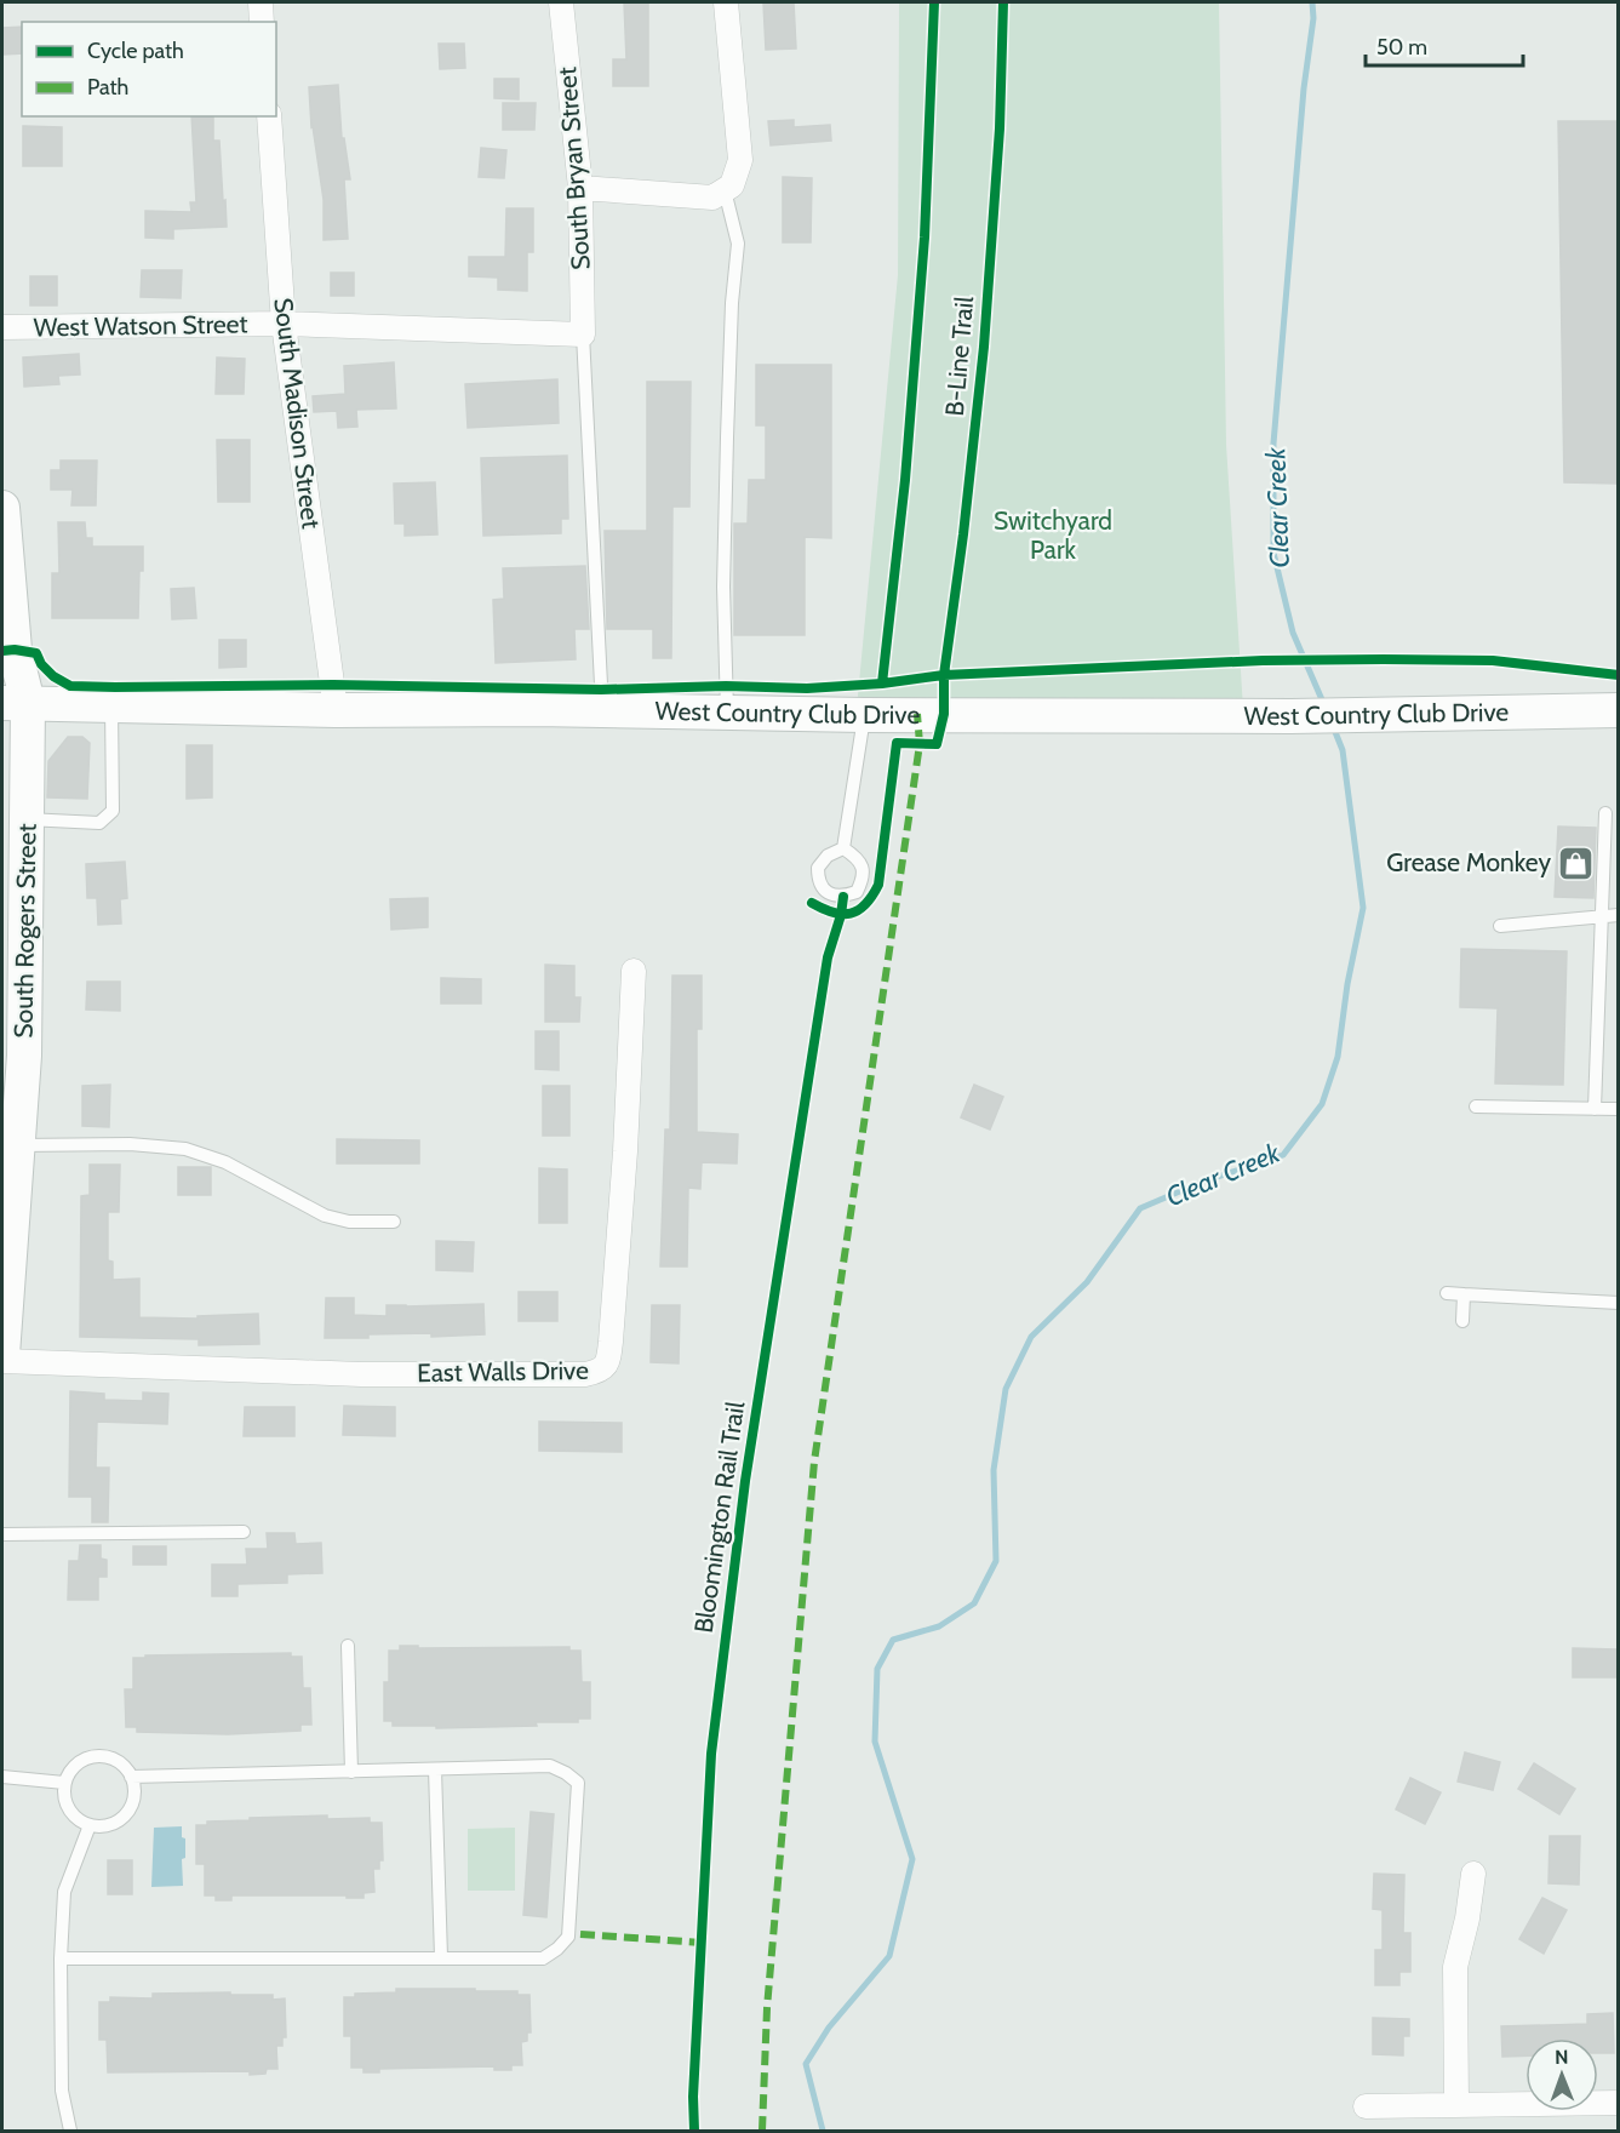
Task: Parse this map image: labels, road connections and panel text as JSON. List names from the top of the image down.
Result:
{
  "streets": {
    "main road": ["West Country Club Drive", "South Rogers Street"],
    "street": [
      "South Bryan Street",
      "West Watson Street",
      "South Madison Street",
      "East Walls Drive"
    ],
    "cycle path": ["B-Line Trail", "Bloomington Rail Trail"]
  },
  "crossings": [
    ["South Bryan Street", "West Watson Street"],
    ["West Watson Street", "South Madison Street"],
    ["South Madison Street", "West Country Club Drive"],
    ["West Country Club Drive", "South Rogers Street"]
  ],
  "water": ["Clear Creek"],
  "parks": ["Switchyard Park"],
  "places": {
    "shop": ["Grease Monkey"]
  },
  "legend": ["Cycle path", "Path"],
  "scale_bar": "50 m",
  "north": "top"
}
